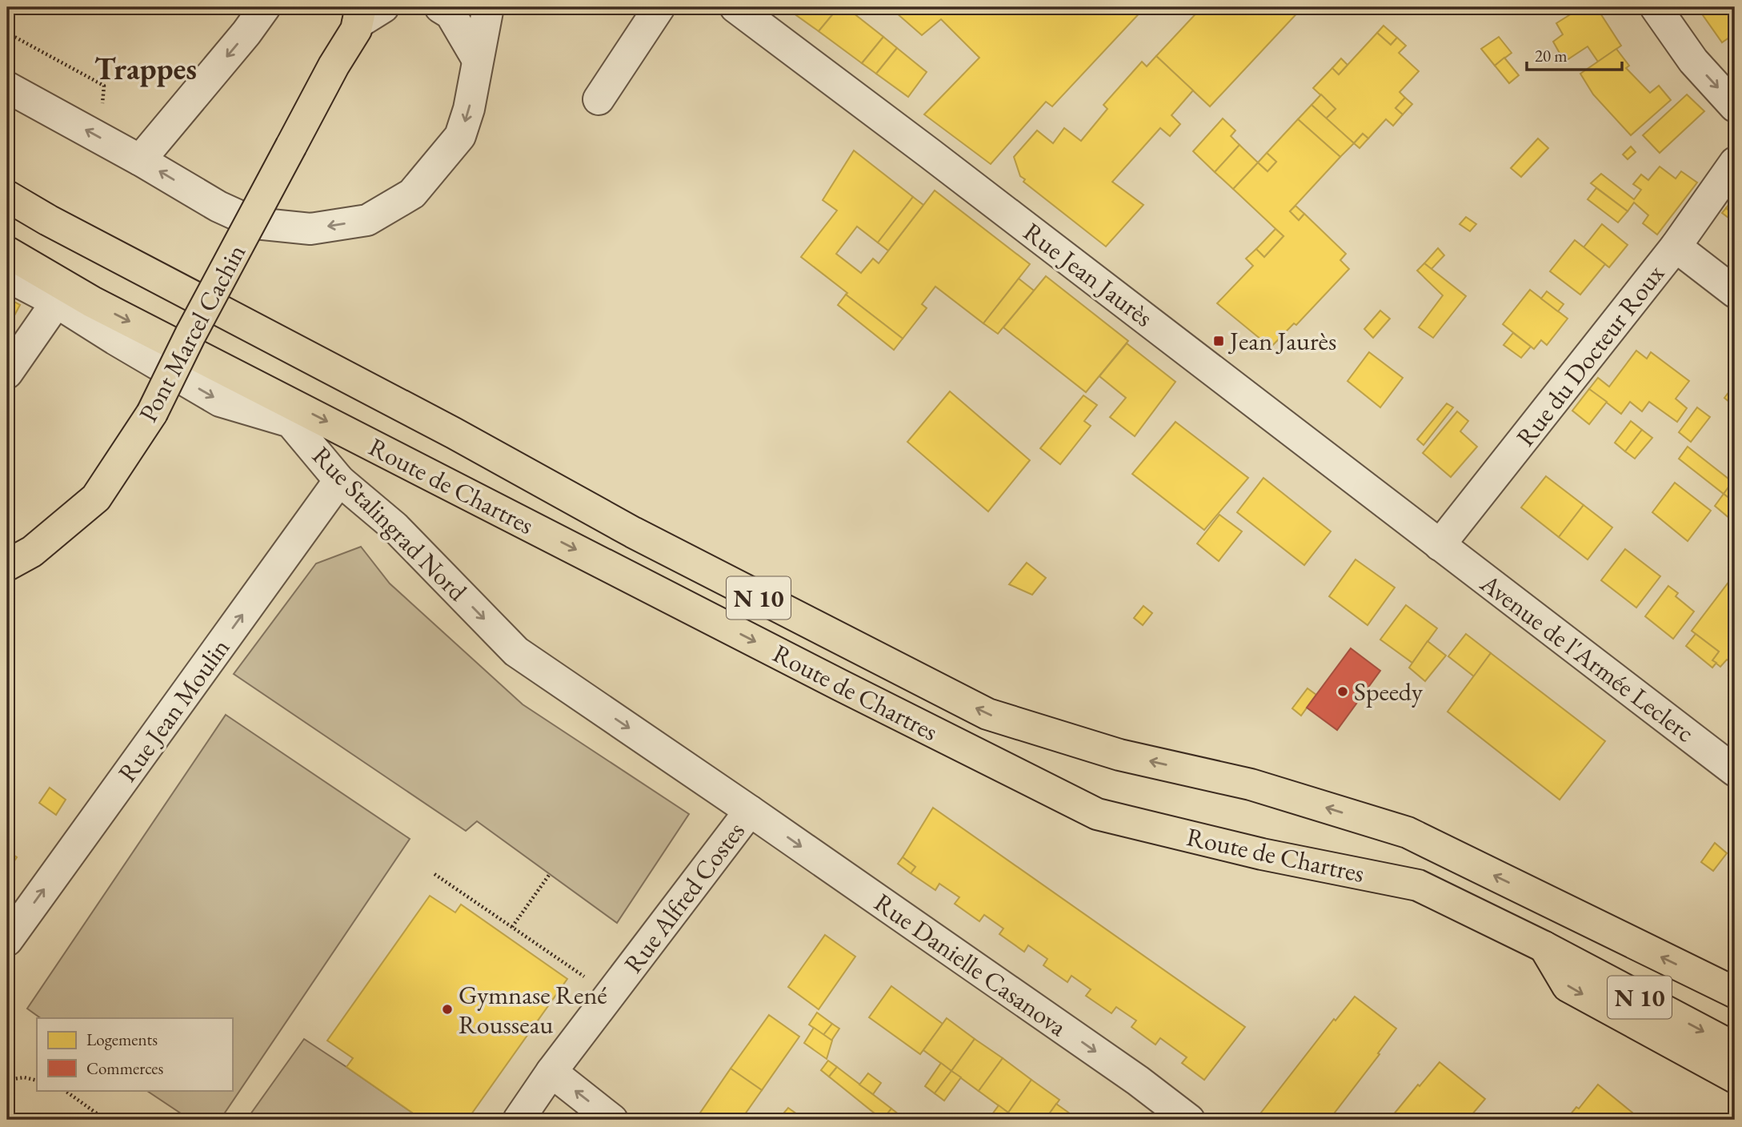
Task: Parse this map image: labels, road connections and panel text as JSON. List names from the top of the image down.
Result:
{
  "streets": {
    "main road": ["Pont Marcel Cachin", "Route de Chartres", "N 10"],
    "street": [
      "Rue Jean Jaurès",
      "Rue du Docteur Roux",
      "Rue Stalingrad Nord",
      "Avenue de l'Armée Leclerc",
      "Rue Jean Moulin",
      "Rue Alfred Costes",
      "Rue Danielle Casanova"
    ]
  },
  "crossings": [
    ["Rue Jean Jaurès", "Rue du Docteur Roux"],
    ["Rue Jean Jaurès", "Avenue de l'Armée Leclerc"],
    ["Rue du Docteur Roux", "Avenue de l'Armée Leclerc"],
    ["Rue Stalingrad Nord", "Rue Jean Moulin"],
    ["Rue Stalingrad Nord", "Rue Alfred Costes"],
    ["Rue Stalingrad Nord", "Rue Danielle Casanova"],
    ["Rue Alfred Costes", "Rue Danielle Casanova"]
  ],
  "one_way": ["Rue Stalingrad Nord", "Rue Jean Moulin", "Rue Danielle Casanova"],
  "districts": ["Trappes"],
  "places": {
    "transit": ["Jean Jaurès"],
    "other": ["Speedy", "Gymnase René Rousseau"]
  },
  "legend": ["Logements", "Commerces"],
  "scale_bar": "20 m"
}
